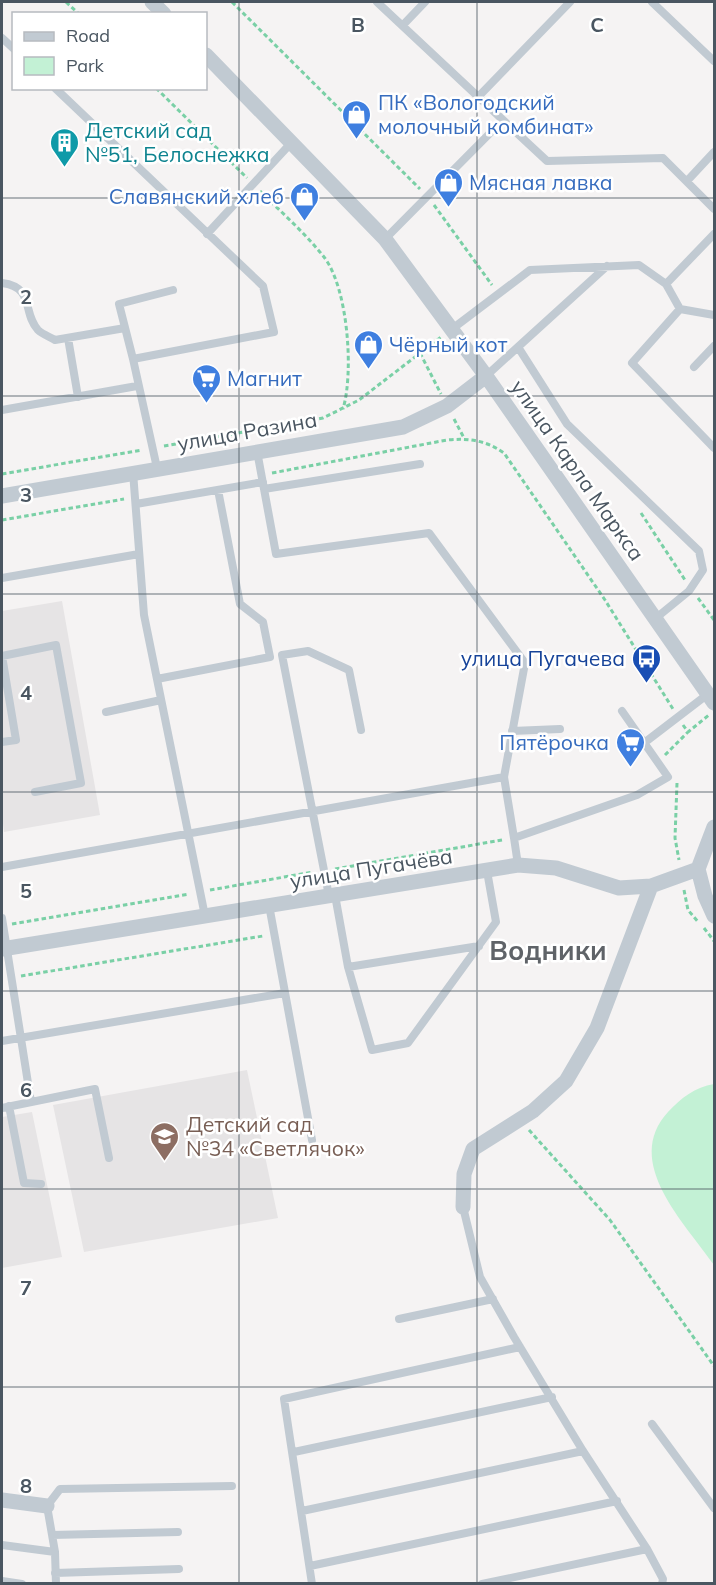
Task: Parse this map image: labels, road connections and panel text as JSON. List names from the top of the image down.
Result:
{
  "streets": {
    "street": ["улица Разина", "улица Карла Маркса", "улица Пугачёва"]
  },
  "crossings": [
    ["улица Разина", "улица Карла Маркса"]
  ],
  "districts": ["Водники"],
  "places": {
    "shop": [
      "ПК «Вологодский молочный комбинат»",
      "Мясная лавка",
      "Славянский хлеб",
      "Чёрный кот"
    ],
    "building": ["Детский сад №51, Белоснежка"],
    "supermarket": ["Магнит", "Пятёрочка"],
    "bus stop": ["улица Пугачева"],
    "school or university": ["Детский сад №34 «Светлячок»"]
  },
  "legend": ["Road", "Park"],
  "grid": {
    "columns": ["B", "C"],
    "rows": [
      "2",
      "3",
      "4",
      "5",
      "6",
      "7",
      "8"
    ]
  }
}
